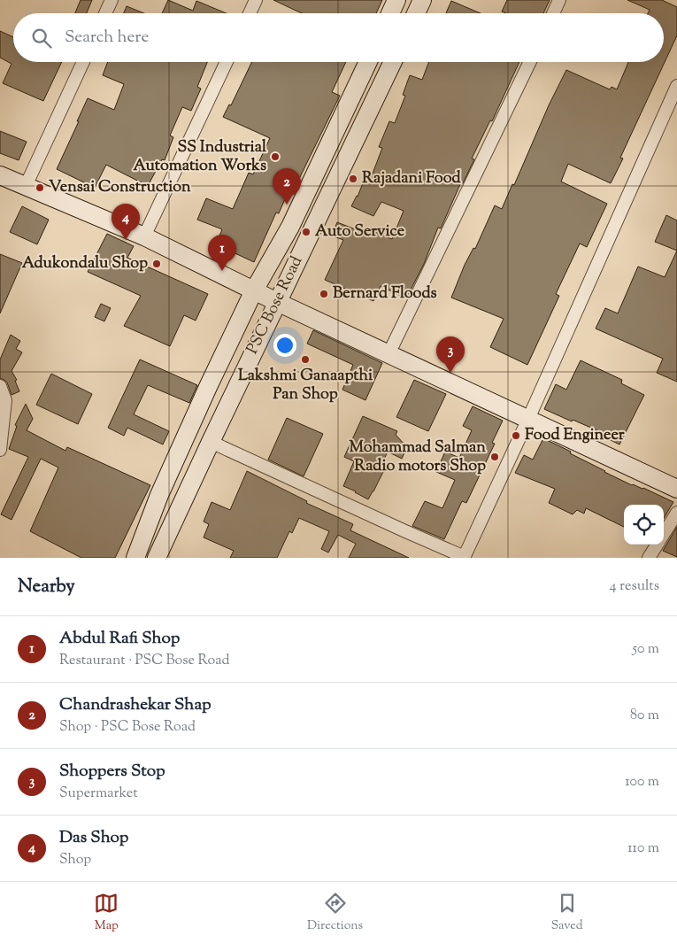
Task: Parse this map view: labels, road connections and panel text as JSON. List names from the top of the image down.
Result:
{
  "streets": {
    "street": ["PSC Bose Road"]
  },
  "places": [
    "SS Industrial Automation Works",
    "Rajadani Food",
    "Vensai Construction",
    "Auto Service",
    "Adukondalu Shop",
    "Bernard Floods",
    "Lakshmi Ganaapthi Pan Shop",
    "Food Engineer",
    "Mohammad Salman Radio motors Shop"
  ],
  "page": {
    "search": "Search here",
    "pins": [
      "2",
      "4",
      "1",
      "3"
    ],
    "heading": ["Nearby", "4 results"],
    "list": [
      {
        "mark": "1",
        "name": "Abdul Rafi Shop",
        "note": "Restaurant · PSC Bose Road",
        "value": "50 m"
      },
      {
        "mark": "2",
        "name": "Chandrashekar Shap",
        "note": "Shop · PSC Bose Road",
        "value": "80 m"
      },
      {
        "mark": "3",
        "name": "Shoppers Stop",
        "note": "Supermarket",
        "value": "100 m"
      },
      {
        "mark": "4",
        "name": "Das Shop",
        "note": "Shop",
        "value": "110 m"
      }
    ],
    "nav": ["Map", "Directions", "Saved"]
  }
}
